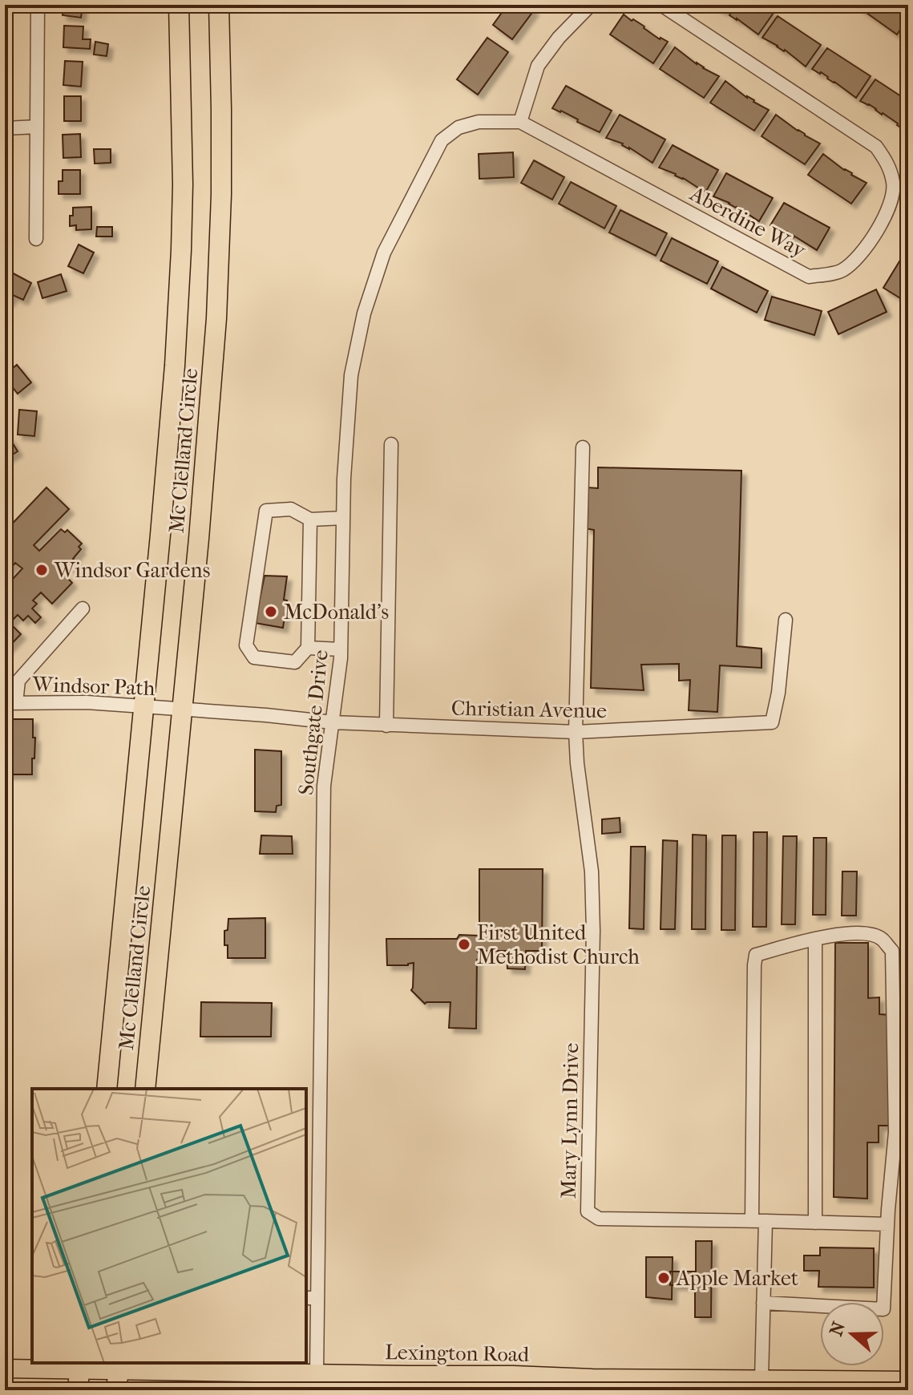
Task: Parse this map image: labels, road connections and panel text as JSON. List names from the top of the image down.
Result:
{
  "streets": {
    "highway": ["Mc Clelland Circle"],
    "main road": ["Lexington Road"],
    "street": [
      "Aberdine Way",
      "Windsor Path",
      "Christian Avenue",
      "Southgate Drive",
      "Mary Lynn Drive"
    ]
  },
  "crossings": [
    ["Aberdine Way", "Southgate Drive"],
    ["Mc Clelland Circle", "Windsor Path"],
    ["Mc Clelland Circle", "Christian Avenue"],
    ["Windsor Path", "Christian Avenue"],
    ["Christian Avenue", "Southgate Drive"],
    ["Christian Avenue", "Mary Lynn Drive"],
    ["Southgate Drive", "Lexington Road"]
  ],
  "places": [
    "Windsor Gardens",
    "McDonald's",
    "First United Methodist Church",
    "Apple Market"
  ],
  "north": "left"
}
